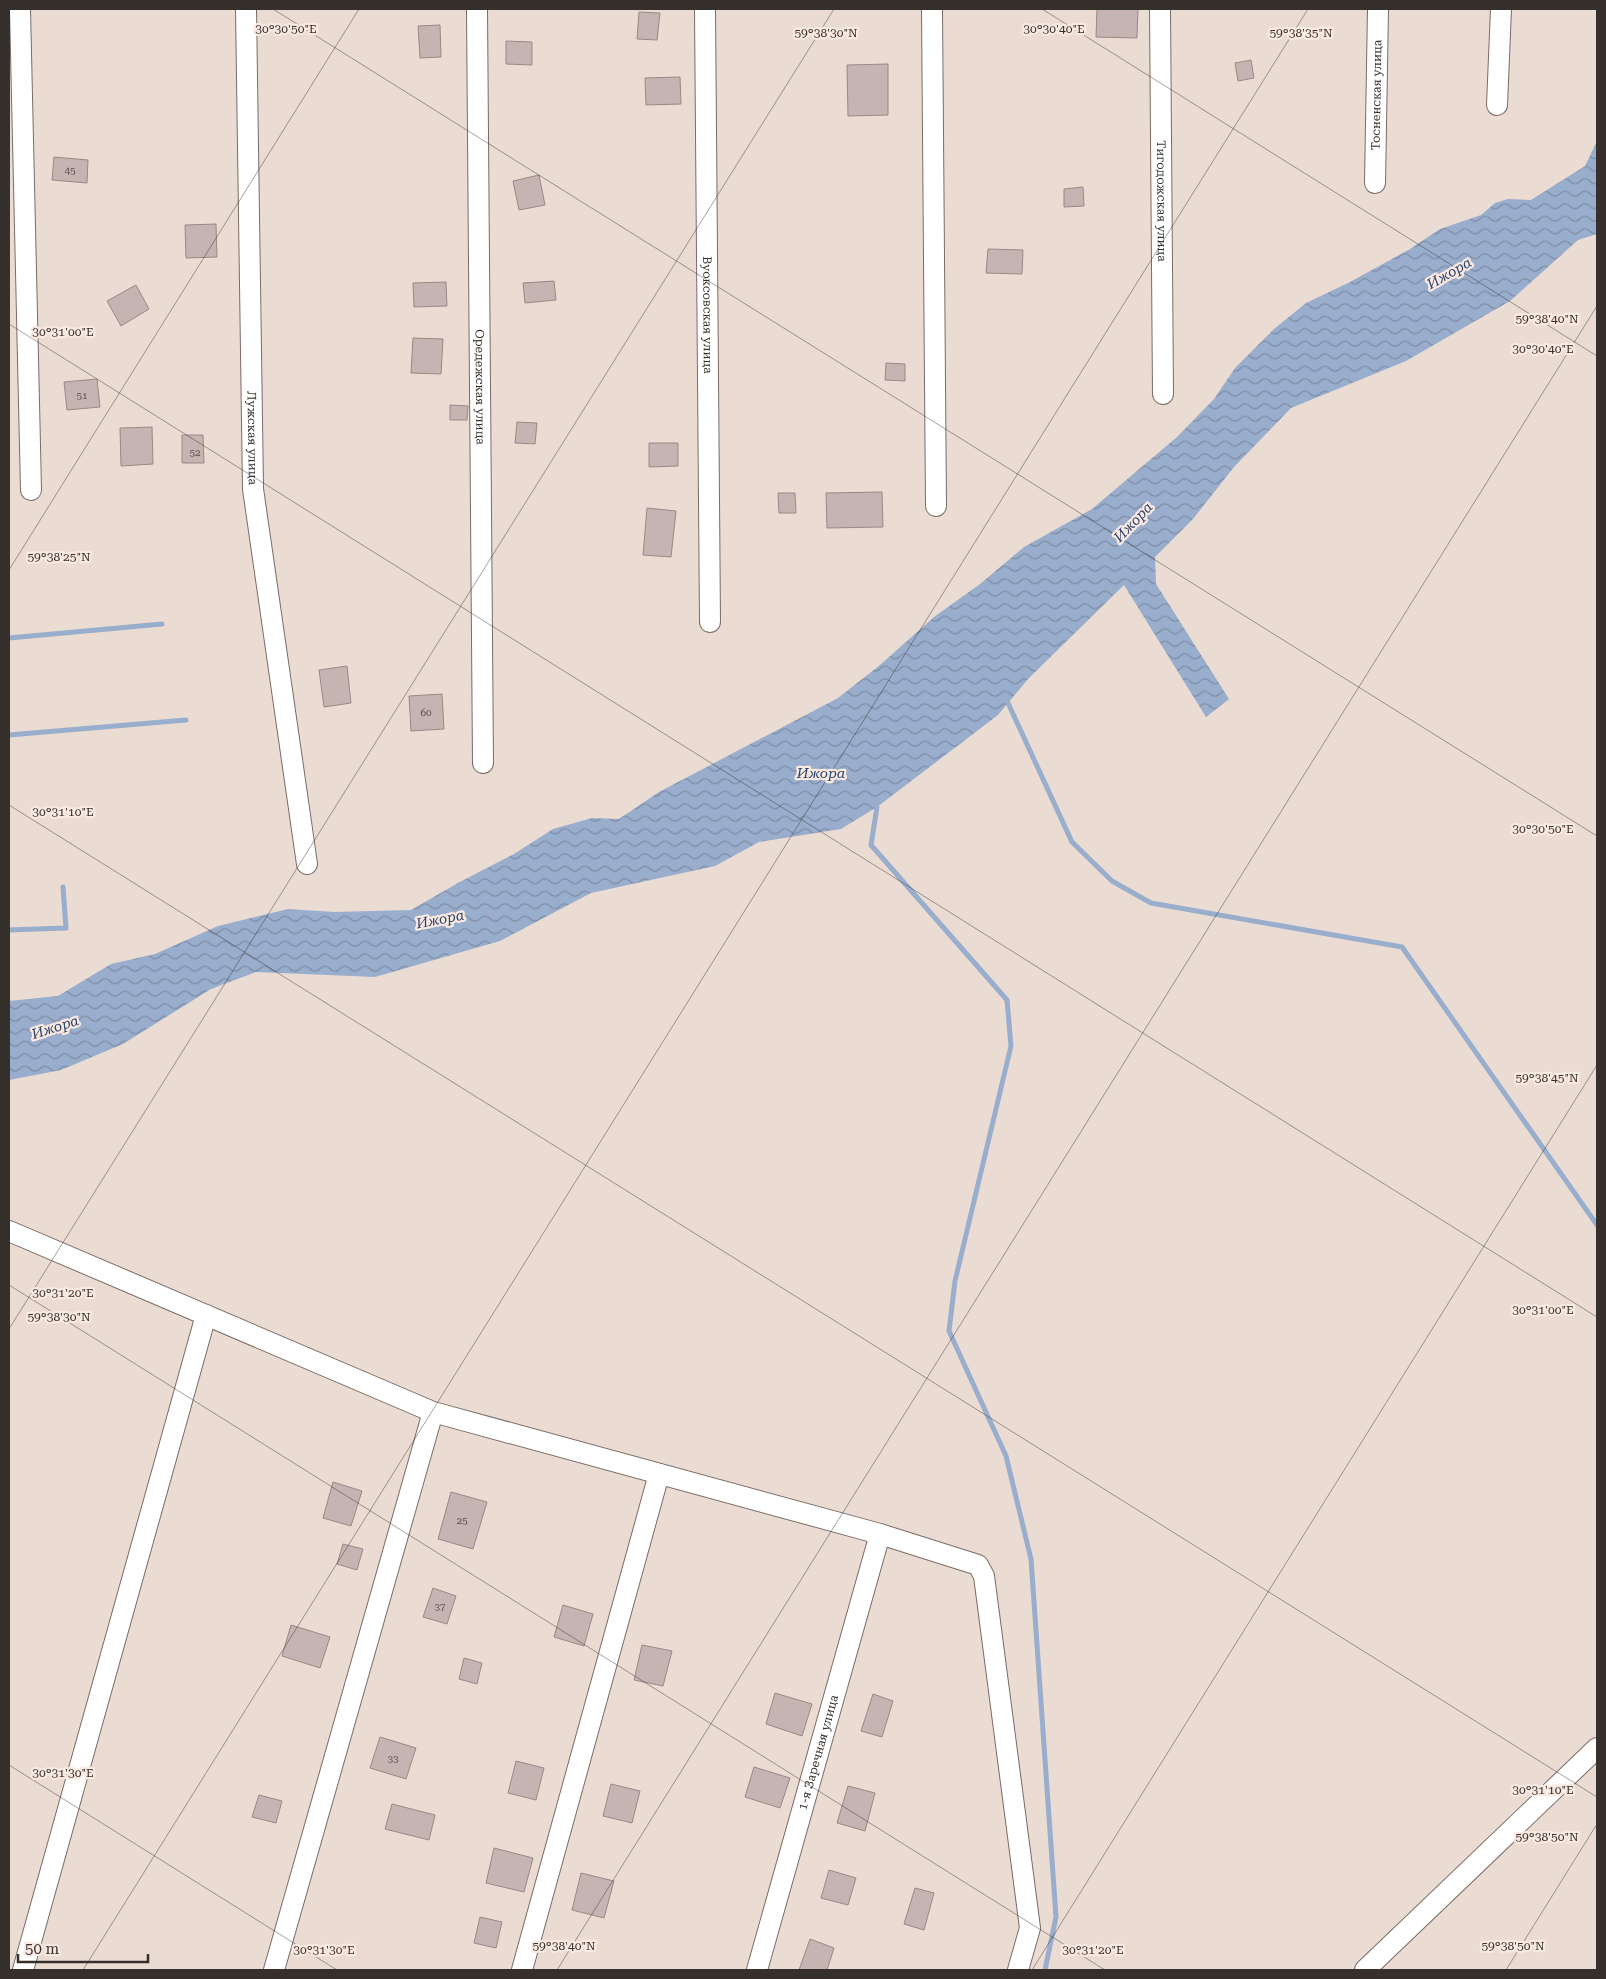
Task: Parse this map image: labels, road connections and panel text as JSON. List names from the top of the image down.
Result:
{
  "streets": {
    "street": [
      "Тосненская улица",
      "Тигодожская улица",
      "Вуоксовская улица",
      "Оредежская улица",
      "Лужская улица",
      "1-я Заречная улица"
    ]
  },
  "water": ["Ижора"],
  "house_numbers": [
    "45",
    "51",
    "52",
    "60",
    "25",
    "37",
    "33"
  ],
  "scale_bar": "50 m",
  "coordinates": [
    "30°30'50\"E",
    "30°30'40\"E",
    "59°38'30\"N",
    "59°38'35\"N",
    "59°38'40\"N",
    "30°31'00\"E",
    "59°38'25\"N",
    "30°31'10\"E",
    "59°38'45\"N",
    "30°31'20\"E",
    "30°31'30\"E",
    "59°38'50\"N"
  ]
}
